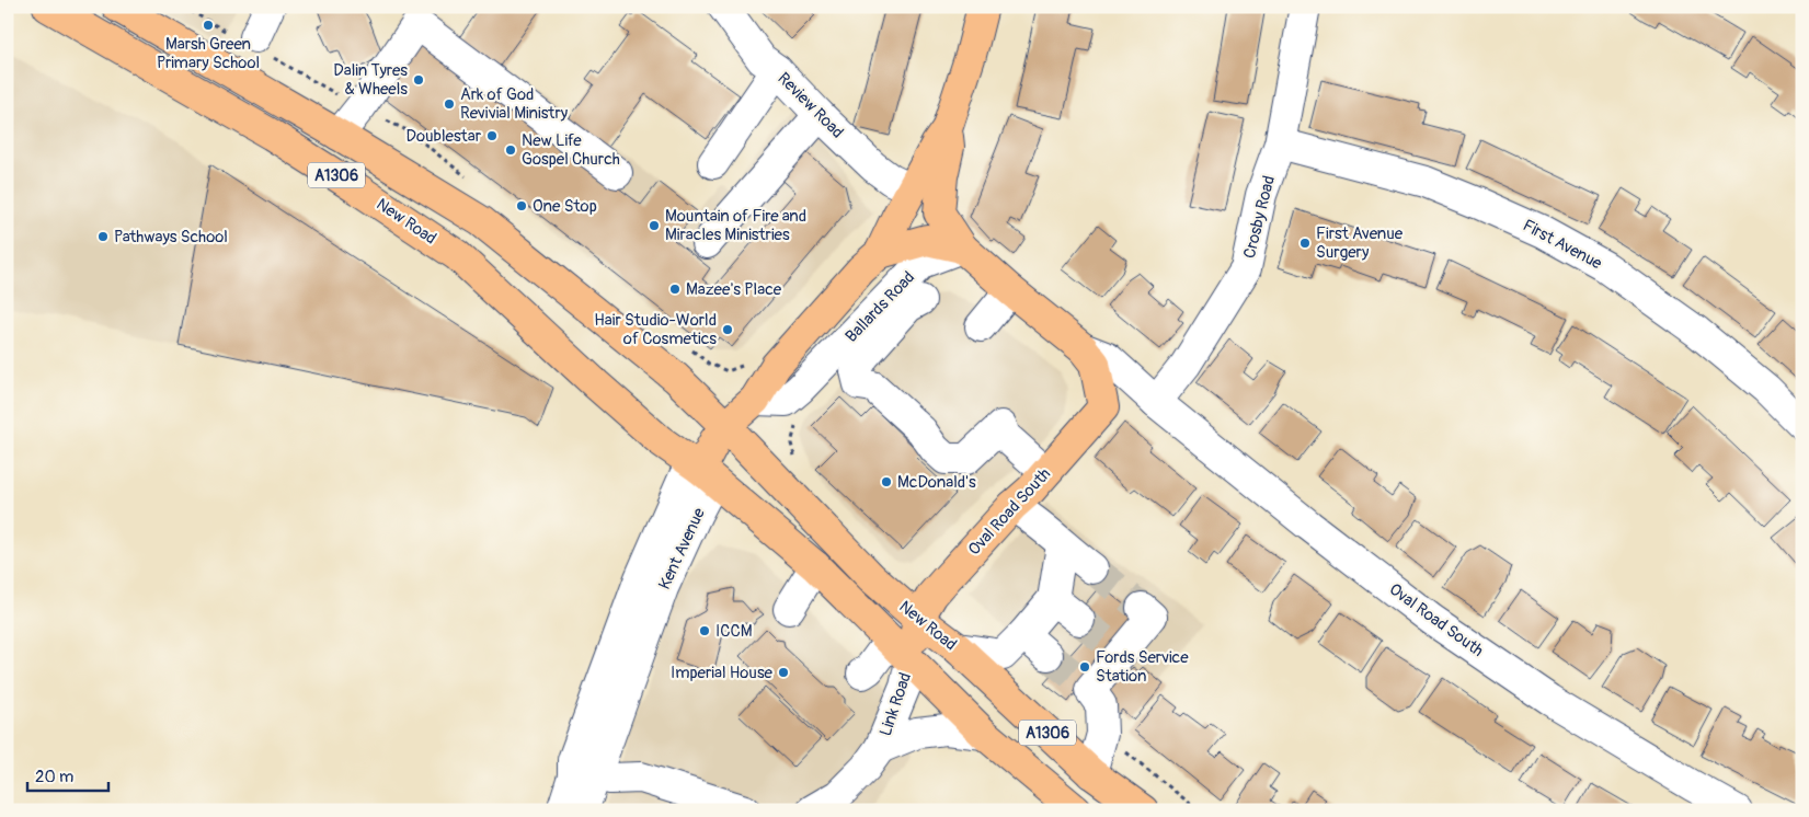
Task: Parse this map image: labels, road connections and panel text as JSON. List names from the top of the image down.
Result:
{
  "streets": {
    "main road": ["A1306", "New Road", "Oval Road South"],
    "street": [
      "Review Road",
      "Crosby Road",
      "First Avenue",
      "Ballards Road",
      "Kent Avenue",
      "Link Road"
    ]
  },
  "crossings": [
    ["Crosby Road", "First Avenue"],
    ["Crosby Road", "Oval Road South"],
    ["New Road", "Oval Road South"],
    ["New Road", "Kent Avenue"],
    ["New Road", "Link Road"],
    ["Ballards Road", "Oval Road South"],
    ["Oval Road South", "Link Road"]
  ],
  "places": [
    "Marsh Green Primary School",
    "Dalin Tyres & Wheels",
    "Ark of God Revivial Ministry",
    "Doublestar",
    "New Life Gospel Church",
    "One Stop",
    "Mountain of Fire and Miracles Ministries",
    "Pathways School",
    "First Avenue Surgery",
    "Mazee's Place",
    "Hair Studio-World of Cosmetics",
    "McDonald's",
    "ICCM",
    "Fords Service Station",
    "Imperial House"
  ],
  "scale_bar": "20 m"
}
